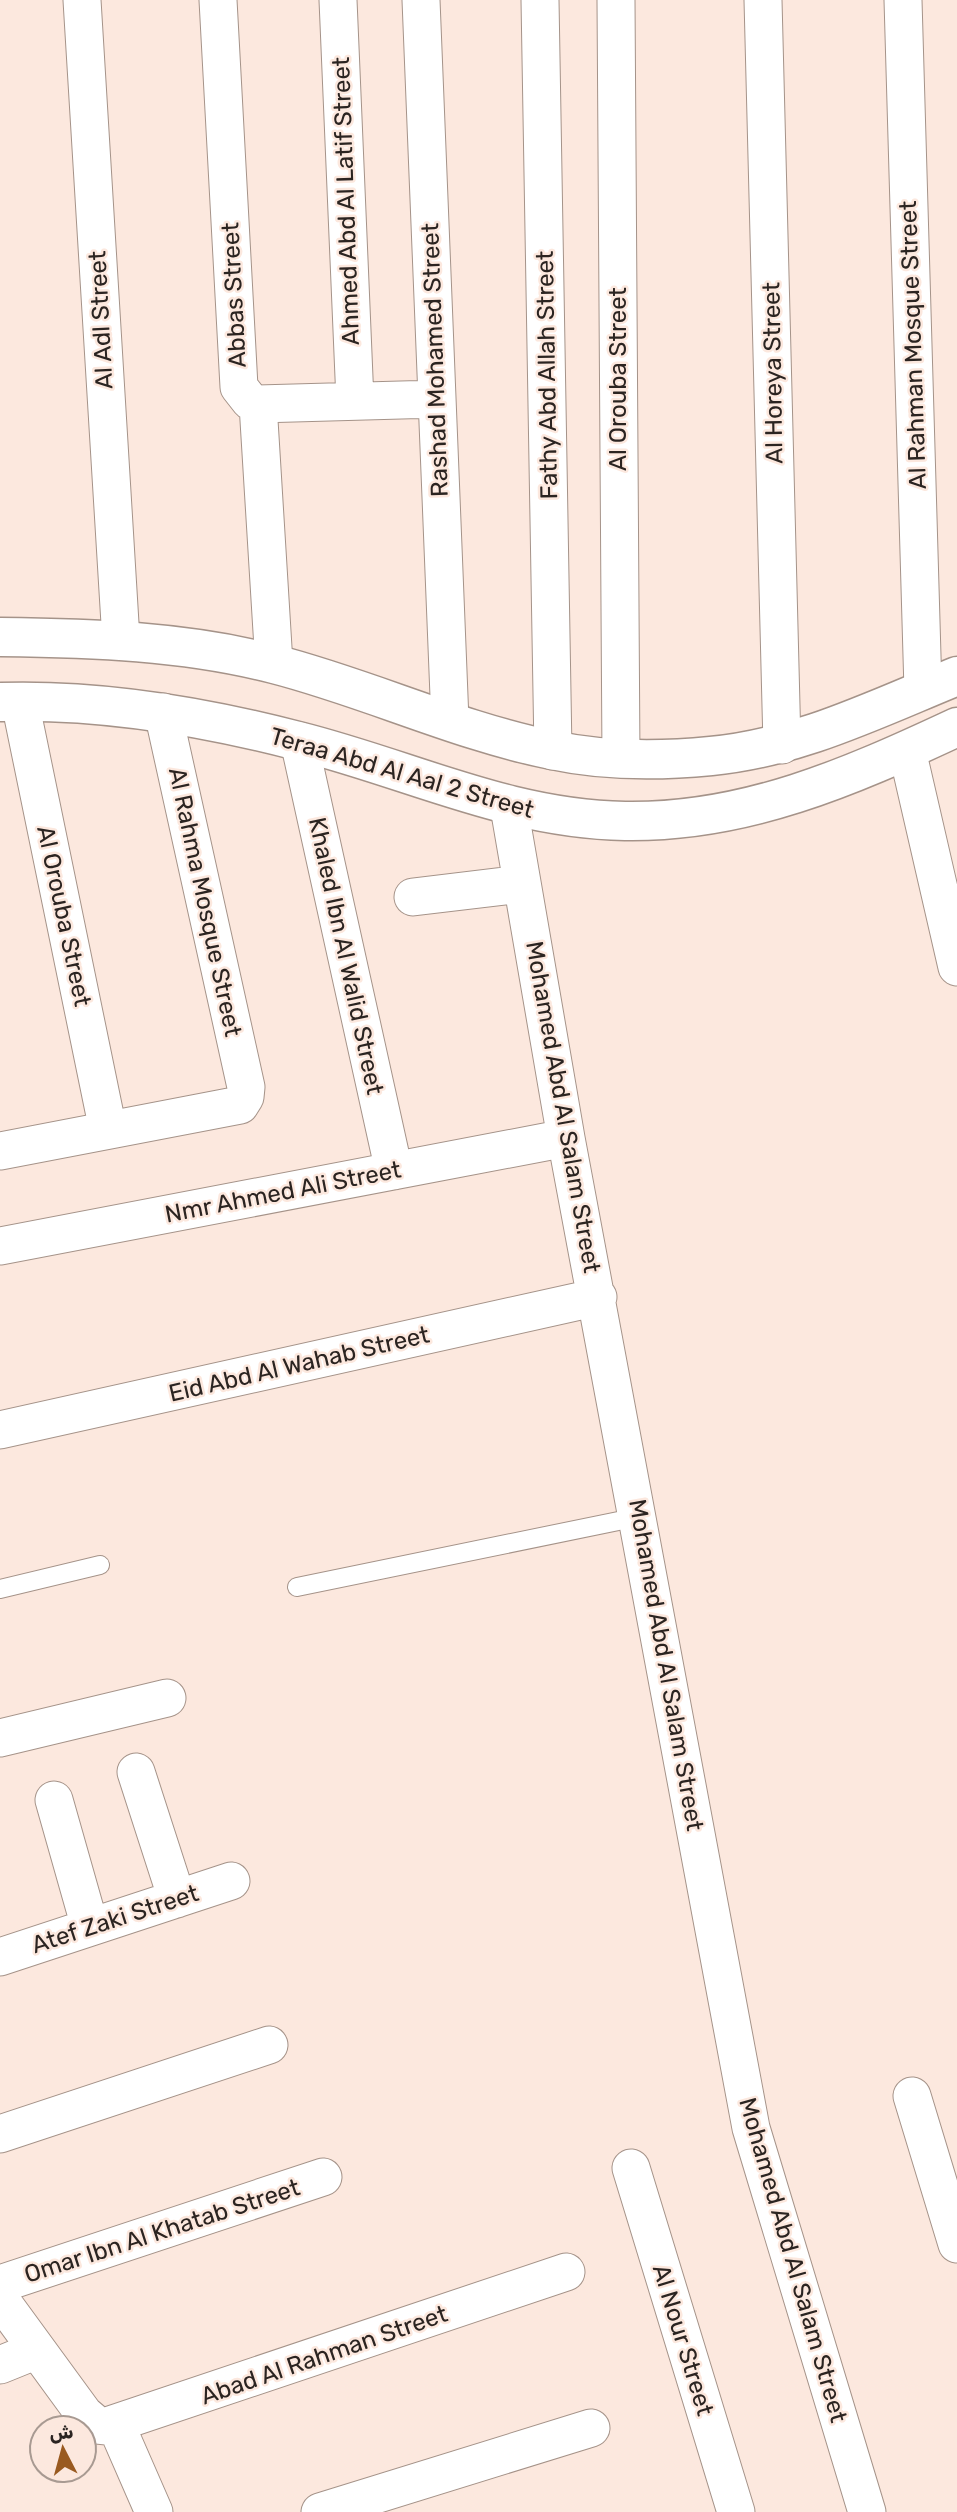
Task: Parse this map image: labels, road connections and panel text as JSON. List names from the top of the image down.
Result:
{
  "streets": {
    "street": [
      "Ahmed Abd Al Latif Street",
      "Abbas Street",
      "Al Adl Street",
      "Al Rahman Mosque Street",
      "Rashad Mohamed Street",
      "Al Horeya Street",
      "Fathy Abd Allah Street",
      "Al Orouba Street",
      "Teraa Abd Al Aal 2 Street",
      "Al Rahma Mosque Street",
      "Khaled Ibn Al Walid Street",
      "Mohamed Abd Al Salam Street",
      "Nmr Ahmed Ali Street",
      "Eid Abd Al Wahab Street",
      "Atef Zaki Street",
      "Omar Ibn Al Khatab Street",
      "Al Nour Street",
      "Abad Al Rahman Street"
    ]
  },
  "crossings": [
    ["Al Orouba Street", "Teraa Abd Al Aal 2 Street"],
    ["Al Orouba Street", "Al Rahma Mosque Street"],
    ["Teraa Abd Al Aal 2 Street", "Al Rahma Mosque Street"],
    ["Teraa Abd Al Aal 2 Street", "Khaled Ibn Al Walid Street"],
    ["Teraa Abd Al Aal 2 Street", "Mohamed Abd Al Salam Street"],
    ["Khaled Ibn Al Walid Street", "Nmr Ahmed Ali Street"],
    ["Mohamed Abd Al Salam Street", "Nmr Ahmed Ali Street"],
    ["Mohamed Abd Al Salam Street", "Eid Abd Al Wahab Street"]
  ],
  "north": "top"
}
